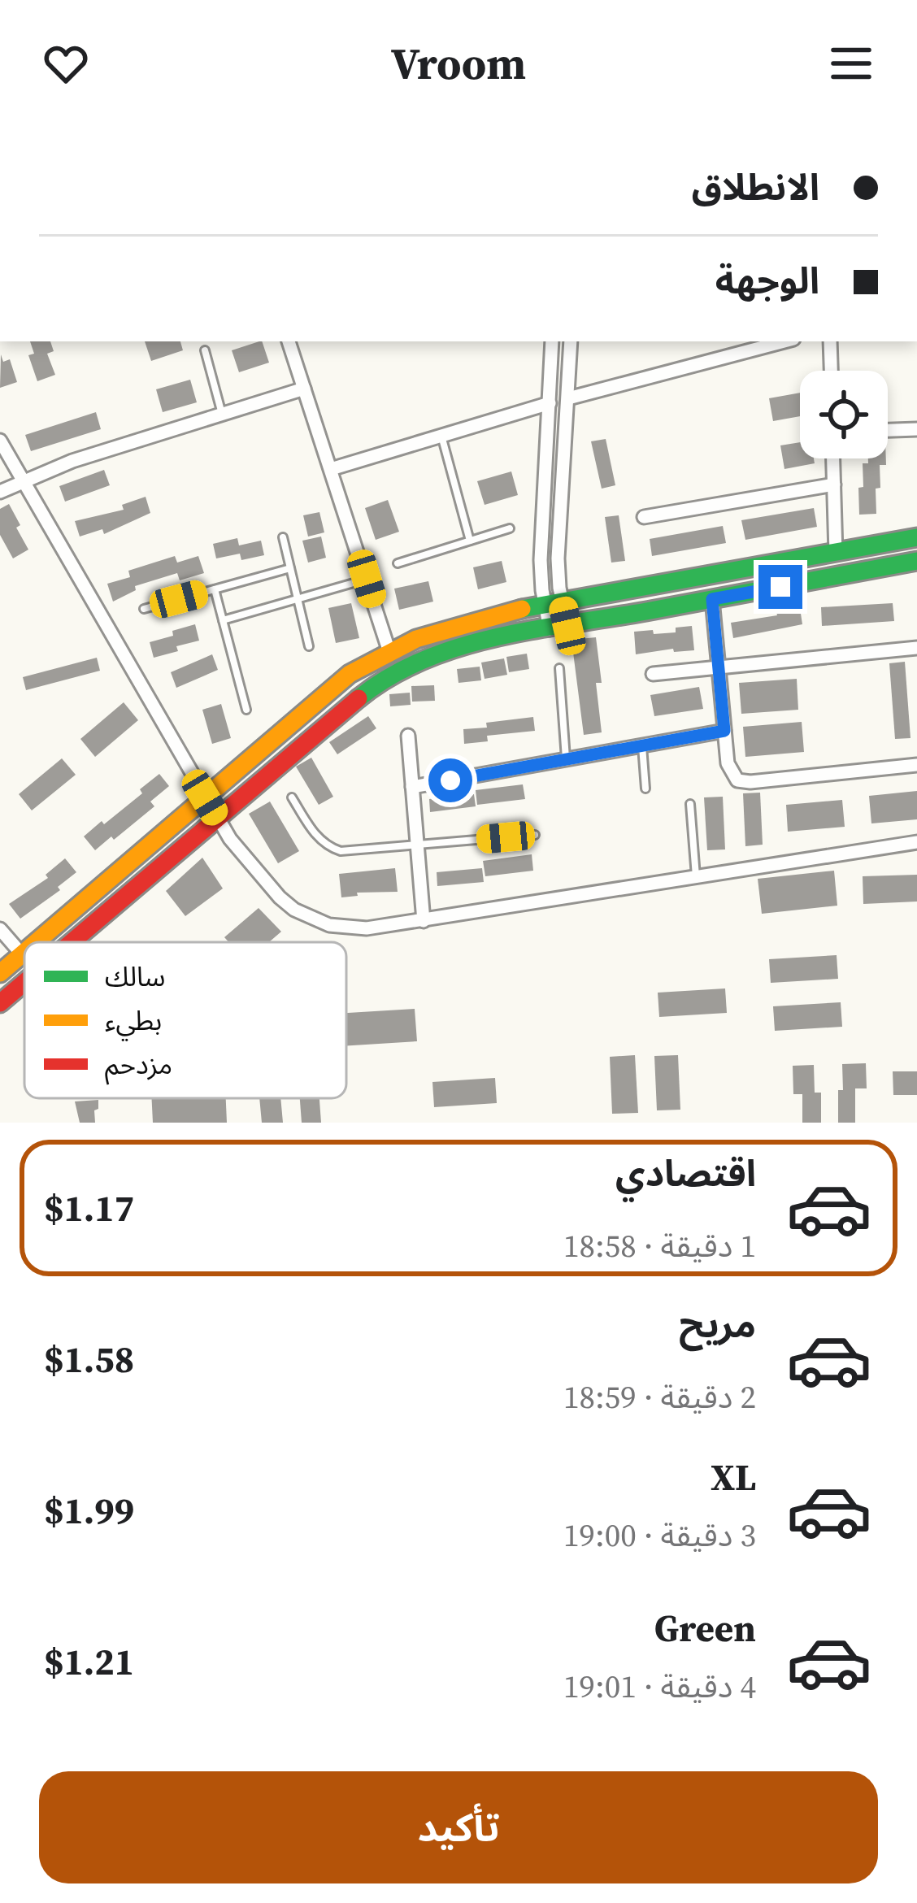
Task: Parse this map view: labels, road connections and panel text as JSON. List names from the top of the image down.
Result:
{
  "legend": ["سالك", "بطيء", "مزدحم"],
  "page": {
    "header": "Vroom",
    "banner": ["الانطلاق", "الوجهة"],
    "list": [
      {
        "name": "اقتصادي",
        "note": "1 دقيقة · 18:58",
        "value": "$1.17"
      },
      {
        "name": "مريح",
        "note": "2 دقيقة · 18:59",
        "value": "$1.58"
      },
      {
        "name": "XL",
        "note": "3 دقيقة · 19:00",
        "value": "$1.99"
      },
      {
        "name": "Green",
        "note": "4 دقيقة · 19:01",
        "value": "$1.21"
      }
    ],
    "buttons": "تأكيد"
  }
}
